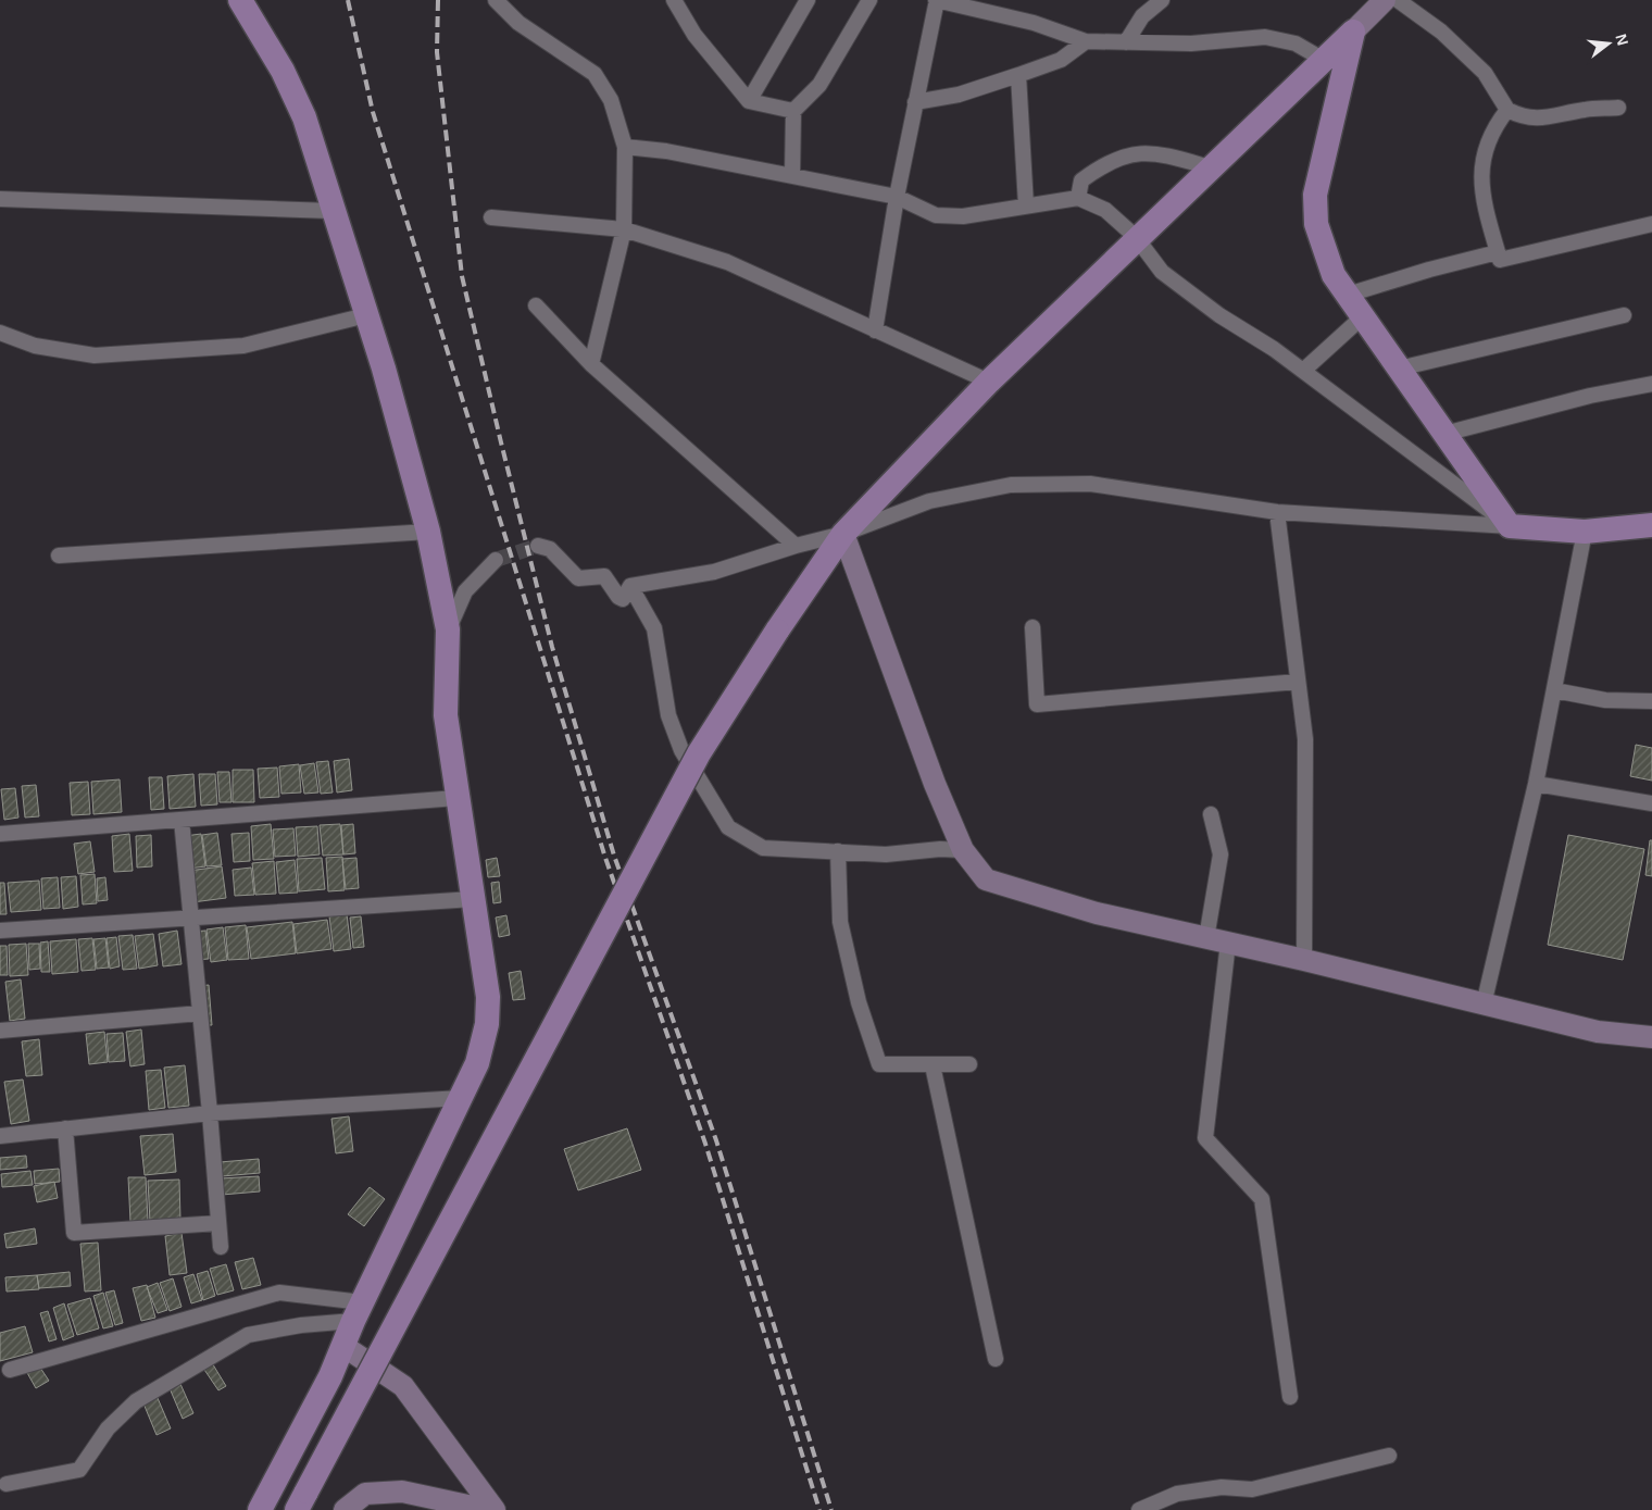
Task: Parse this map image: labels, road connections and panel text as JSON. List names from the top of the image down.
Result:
{
  "north": "right"
}
